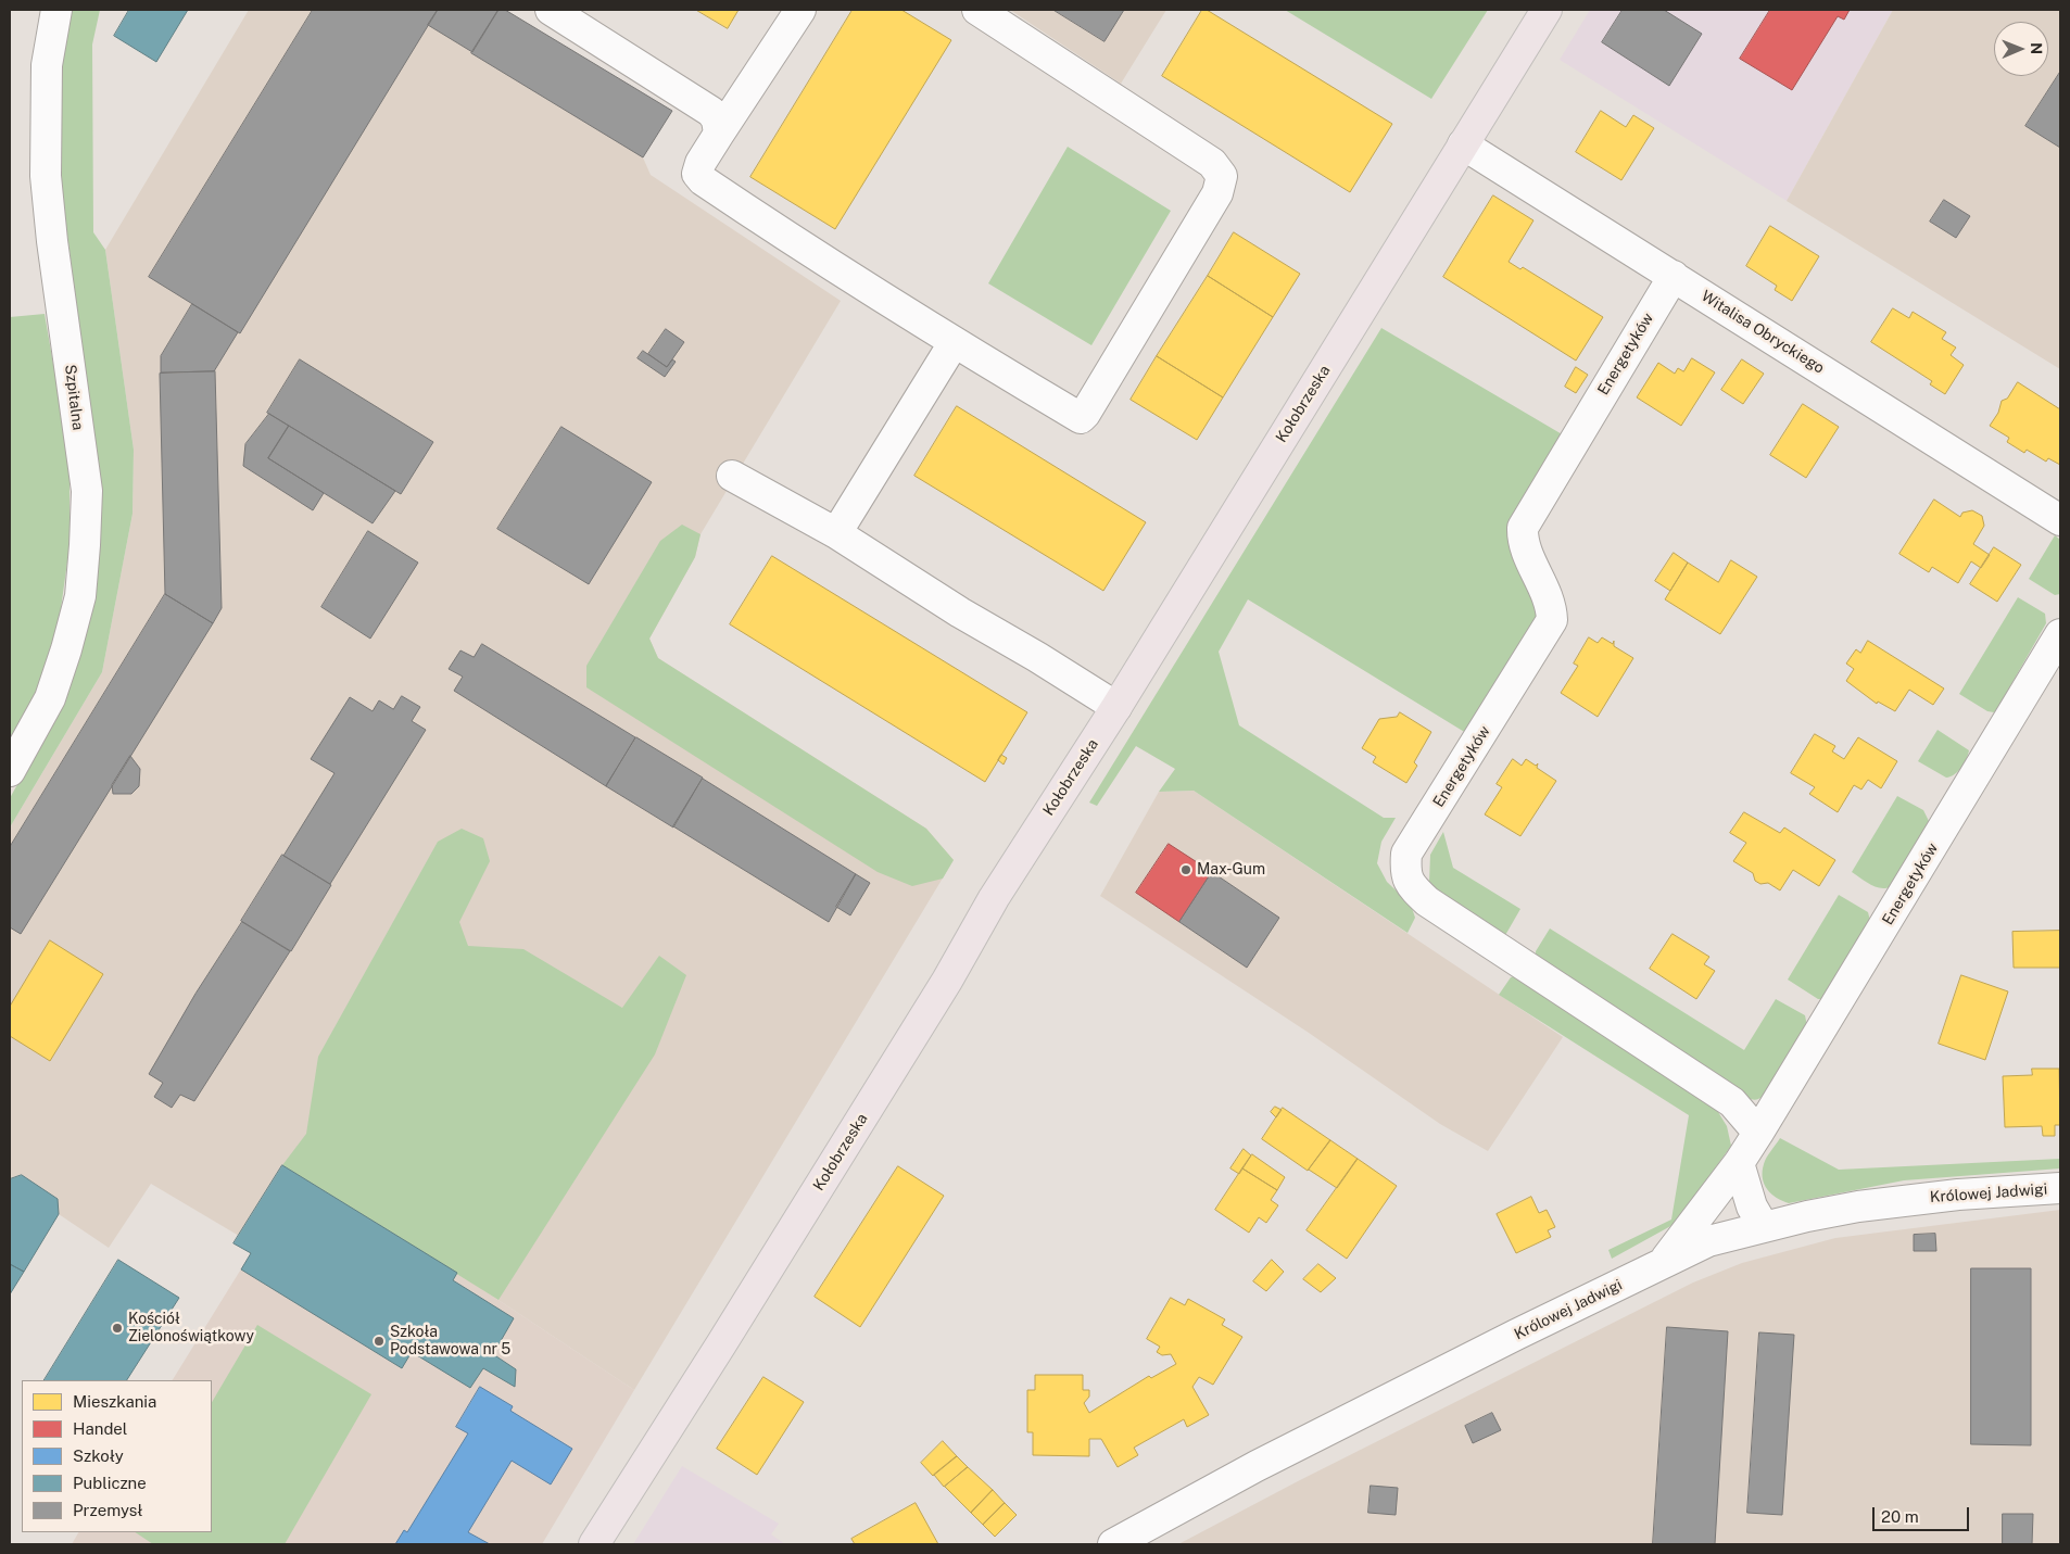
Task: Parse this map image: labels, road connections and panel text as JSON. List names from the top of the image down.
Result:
{
  "streets": {
    "main road": ["Kołobrzeska"],
    "street": [
      "Witalisa Obryckiego",
      "Energetyków",
      "Szpitalna",
      "Królowej Jadwigi"
    ]
  },
  "crossings": [
    ["Witalisa Obryckiego", "Energetyków"],
    ["Witalisa Obryckiego", "Kołobrzeska"],
    ["Energetyków", "Królowej Jadwigi"]
  ],
  "places": ["Max-Gum", "Kościół Zielonoświątkowy", "Szkoła Podstawowa nr 5"],
  "legend": [
    "Mieszkania",
    "Handel",
    "Szkoły",
    "Publiczne",
    "Przemysł"
  ],
  "scale_bar": "20 m",
  "north": "right"
}
